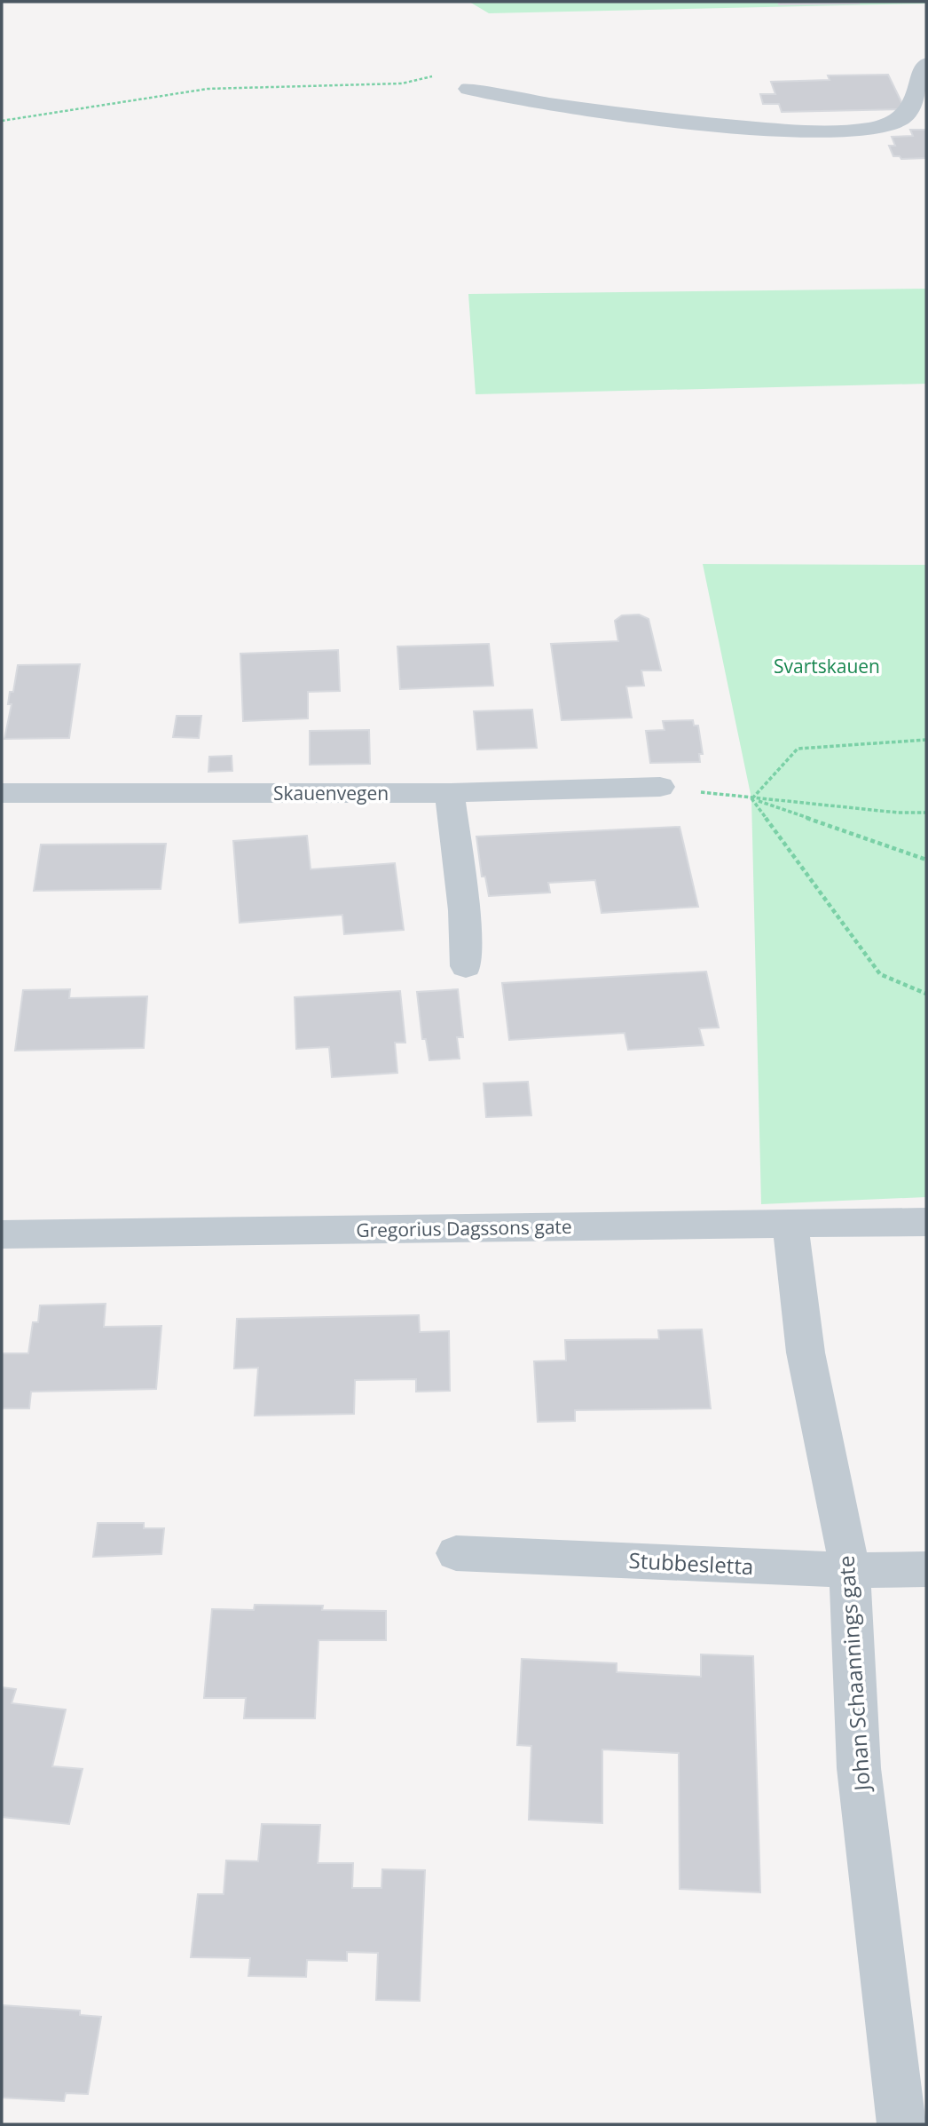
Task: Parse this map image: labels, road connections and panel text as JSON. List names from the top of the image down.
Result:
{
  "streets": {
    "street": [
      "Skauenvegen",
      "Gregorius Dagssons gate",
      "Stubbesletta",
      "Johan Schaannings gate"
    ]
  },
  "crossings": [
    ["Gregorius Dagssons gate", "Johan Schaannings gate"],
    ["Stubbesletta", "Johan Schaannings gate"]
  ],
  "parks": ["Svartskauen"]
}
